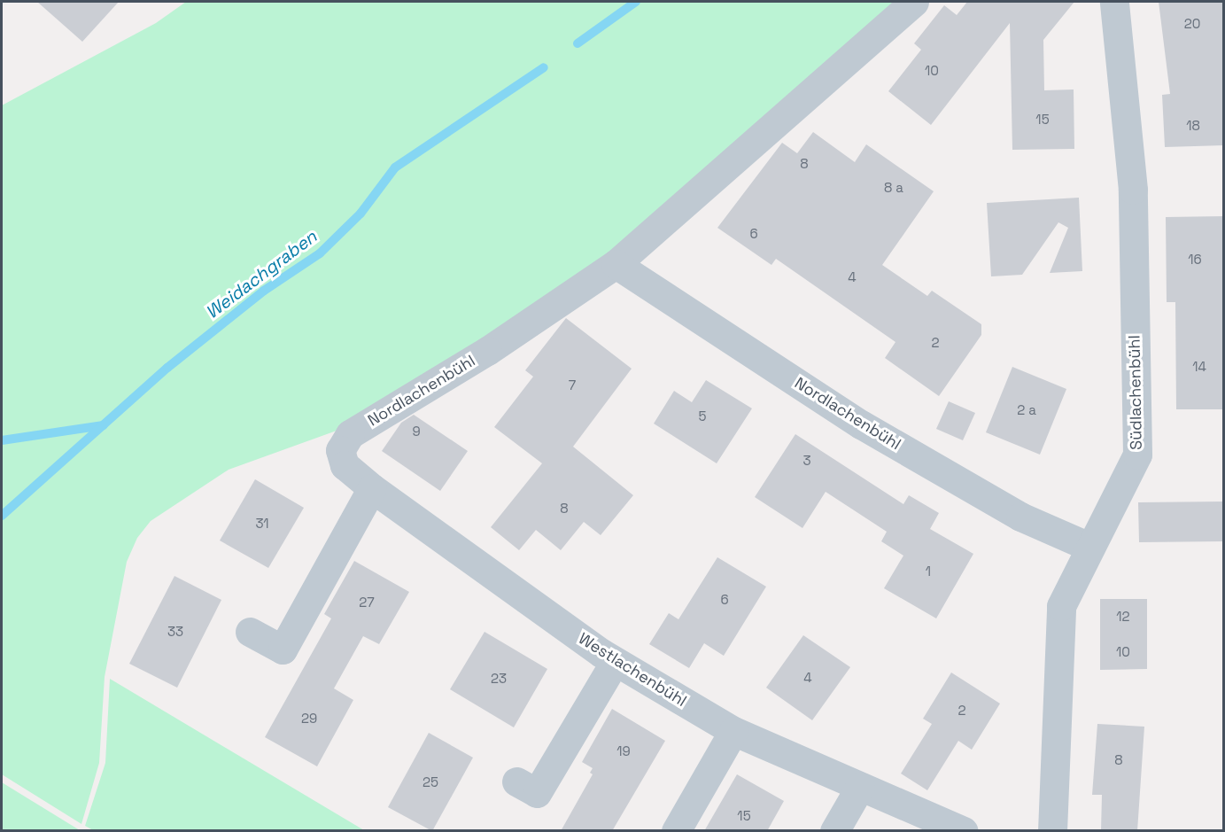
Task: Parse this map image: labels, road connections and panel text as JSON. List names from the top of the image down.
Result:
{
  "streets": {
    "street": ["Nordlachenbühl", "Südlachenbühl", "Westlachenbühl"]
  },
  "crossings": [
    ["Nordlachenbühl", "Südlachenbühl"],
    ["Nordlachenbühl", "Westlachenbühl"]
  ],
  "water": ["Weidachgraben"],
  "house_numbers": [
    "20",
    "10",
    "15",
    "18",
    "8",
    "8 a",
    "6",
    "16",
    "4",
    "2",
    "14",
    "7",
    "2 a",
    "5",
    "9",
    "3",
    "8",
    "31",
    "1",
    "6",
    "27",
    "12",
    "33",
    "10",
    "4",
    "23",
    "2",
    "29",
    "19",
    "8",
    "25",
    "15"
  ]
}
